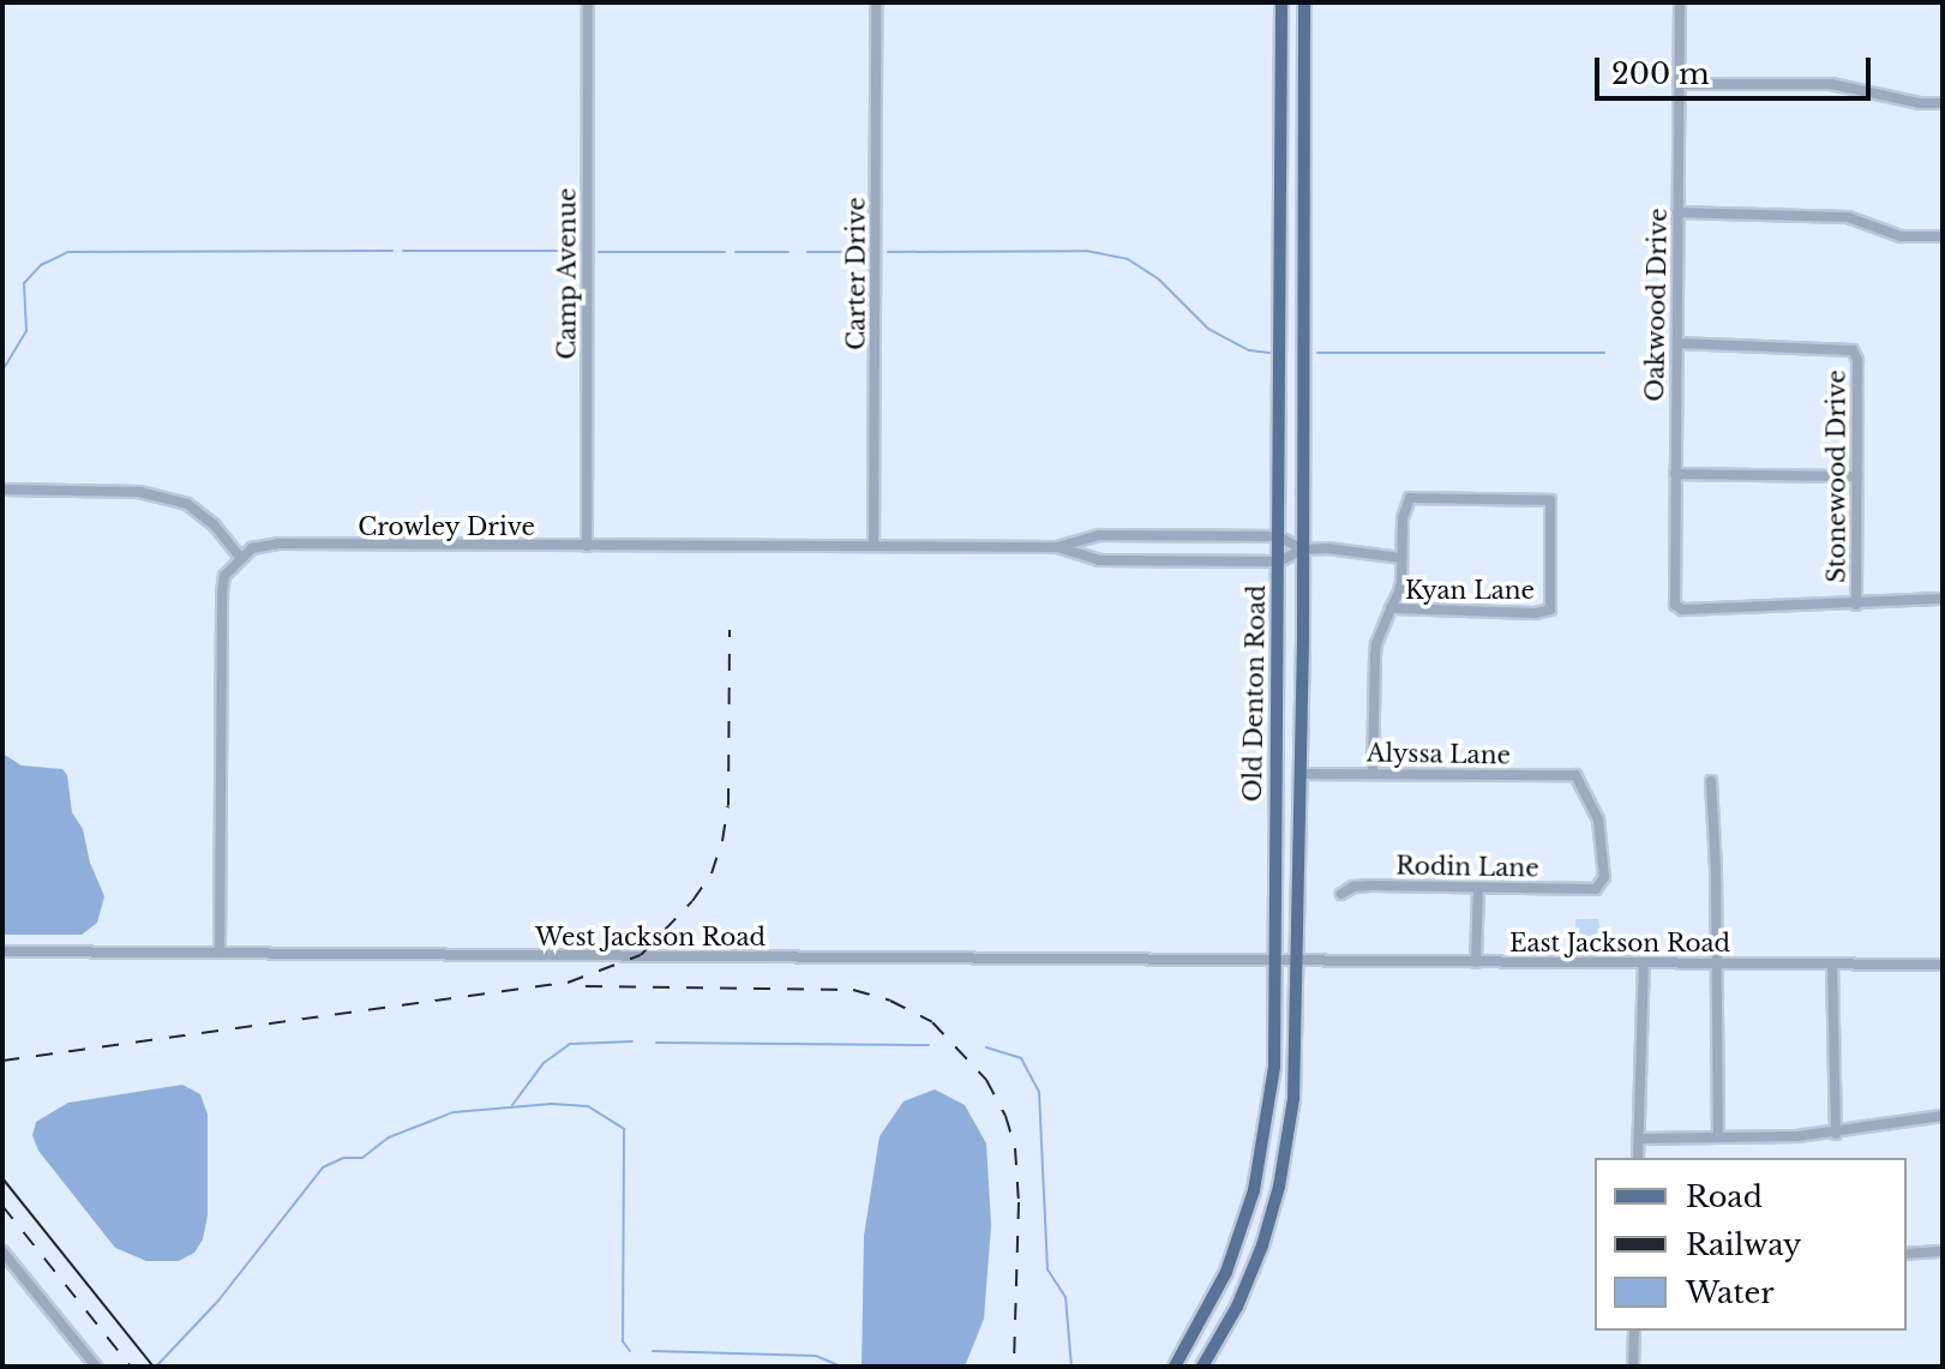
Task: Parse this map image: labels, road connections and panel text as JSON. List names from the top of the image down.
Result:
{
  "streets": {
    "main road": ["Old Denton Road"],
    "street": [
      "Camp Avenue",
      "Carter Drive",
      "Oakwood Drive",
      "Stonewood Drive",
      "Crowley Drive",
      "Kyan Lane",
      "Alyssa Lane",
      "Rodin Lane",
      "West Jackson Road",
      "East Jackson Road"
    ]
  },
  "crossings": [
    ["Camp Avenue", "Crowley Drive"],
    ["Carter Drive", "Crowley Drive"],
    ["Oakwood Drive", "Stonewood Drive"],
    ["Crowley Drive", "Old Denton Road"],
    ["Old Denton Road", "Alyssa Lane"],
    ["Old Denton Road", "West Jackson Road"],
    ["Old Denton Road", "East Jackson Road"],
    ["Alyssa Lane", "Rodin Lane"],
    ["West Jackson Road", "East Jackson Road"]
  ],
  "legend": ["Road", "Railway", "Water"],
  "scale_bar": "200 m"
}
